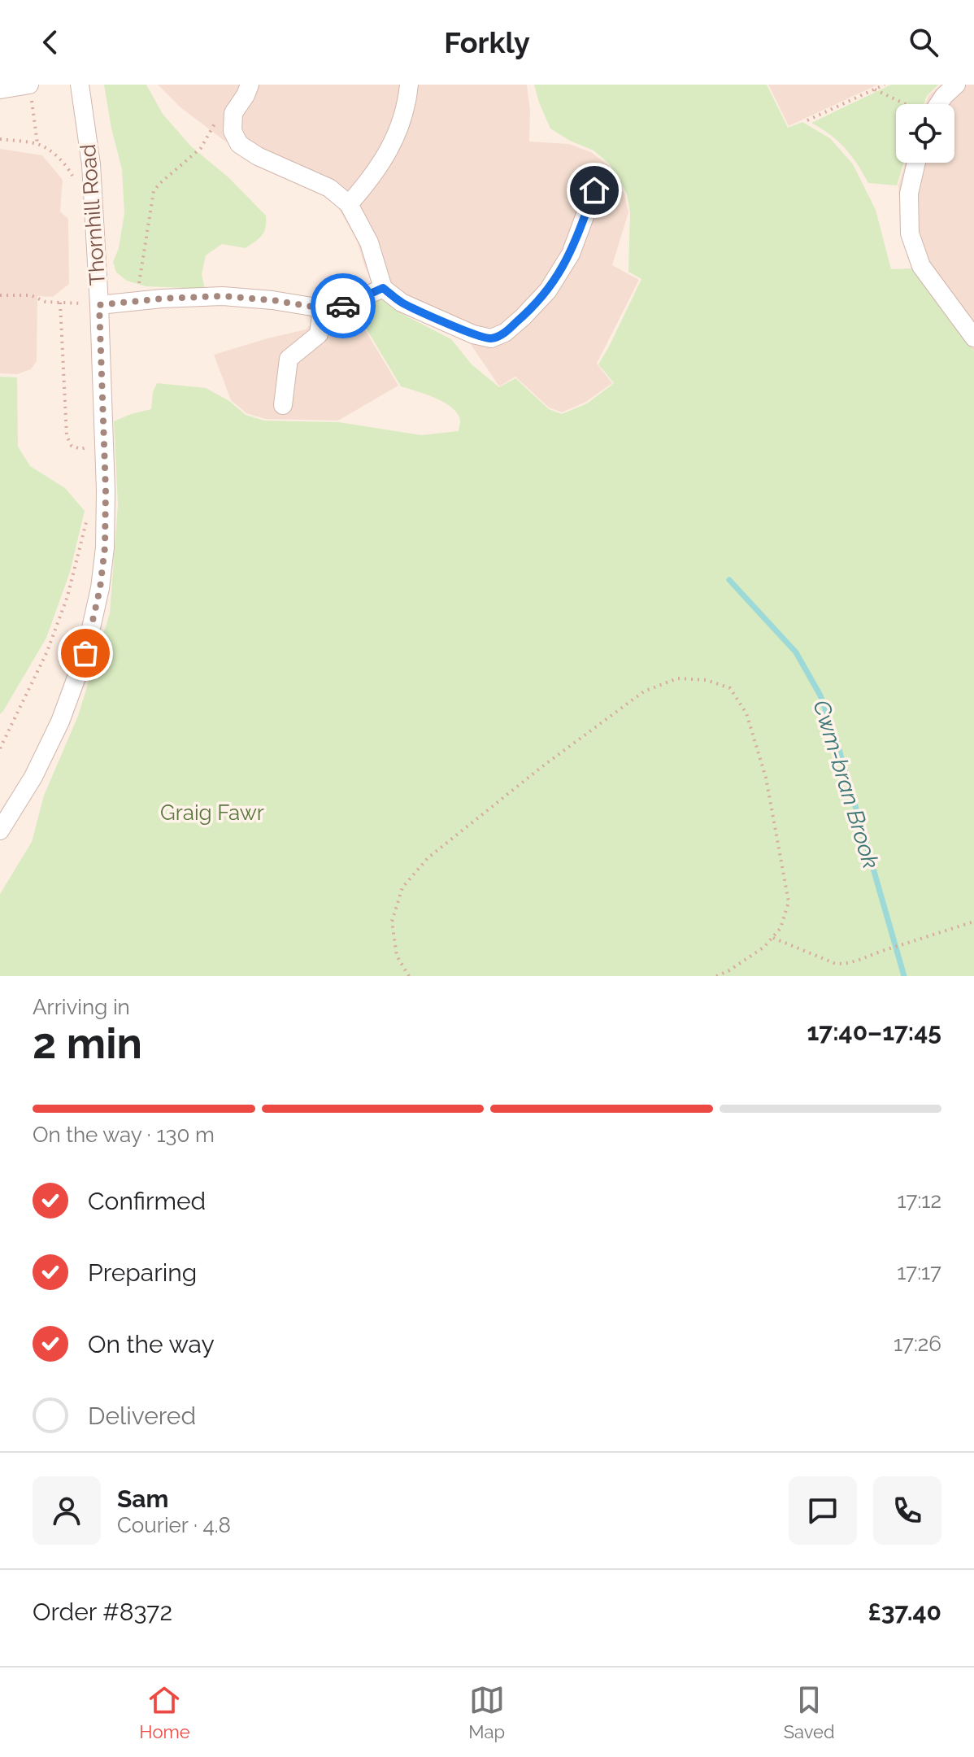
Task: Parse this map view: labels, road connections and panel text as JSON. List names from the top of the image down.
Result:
{
  "streets": {
    "street": ["Thornhill Road"]
  },
  "water": ["Cwm-bran Brook"],
  "parks": ["Graig Fawr"],
  "page": {
    "header": "Forkly",
    "heading": ["2 min", "Arriving in", "17:40–17:45"],
    "panel": [
      "Sam",
      "Courier · 4.8",
      "Order #8372",
      "£37.40"
    ],
    "bar": "On the way · 130 m",
    "list": [
      ["Confirmed", "17:12"],
      ["Preparing", "17:17"],
      ["On the way", "17:26"],
      "Delivered"
    ],
    "tabs": ["Home", "Map", "Saved"]
  }
}
